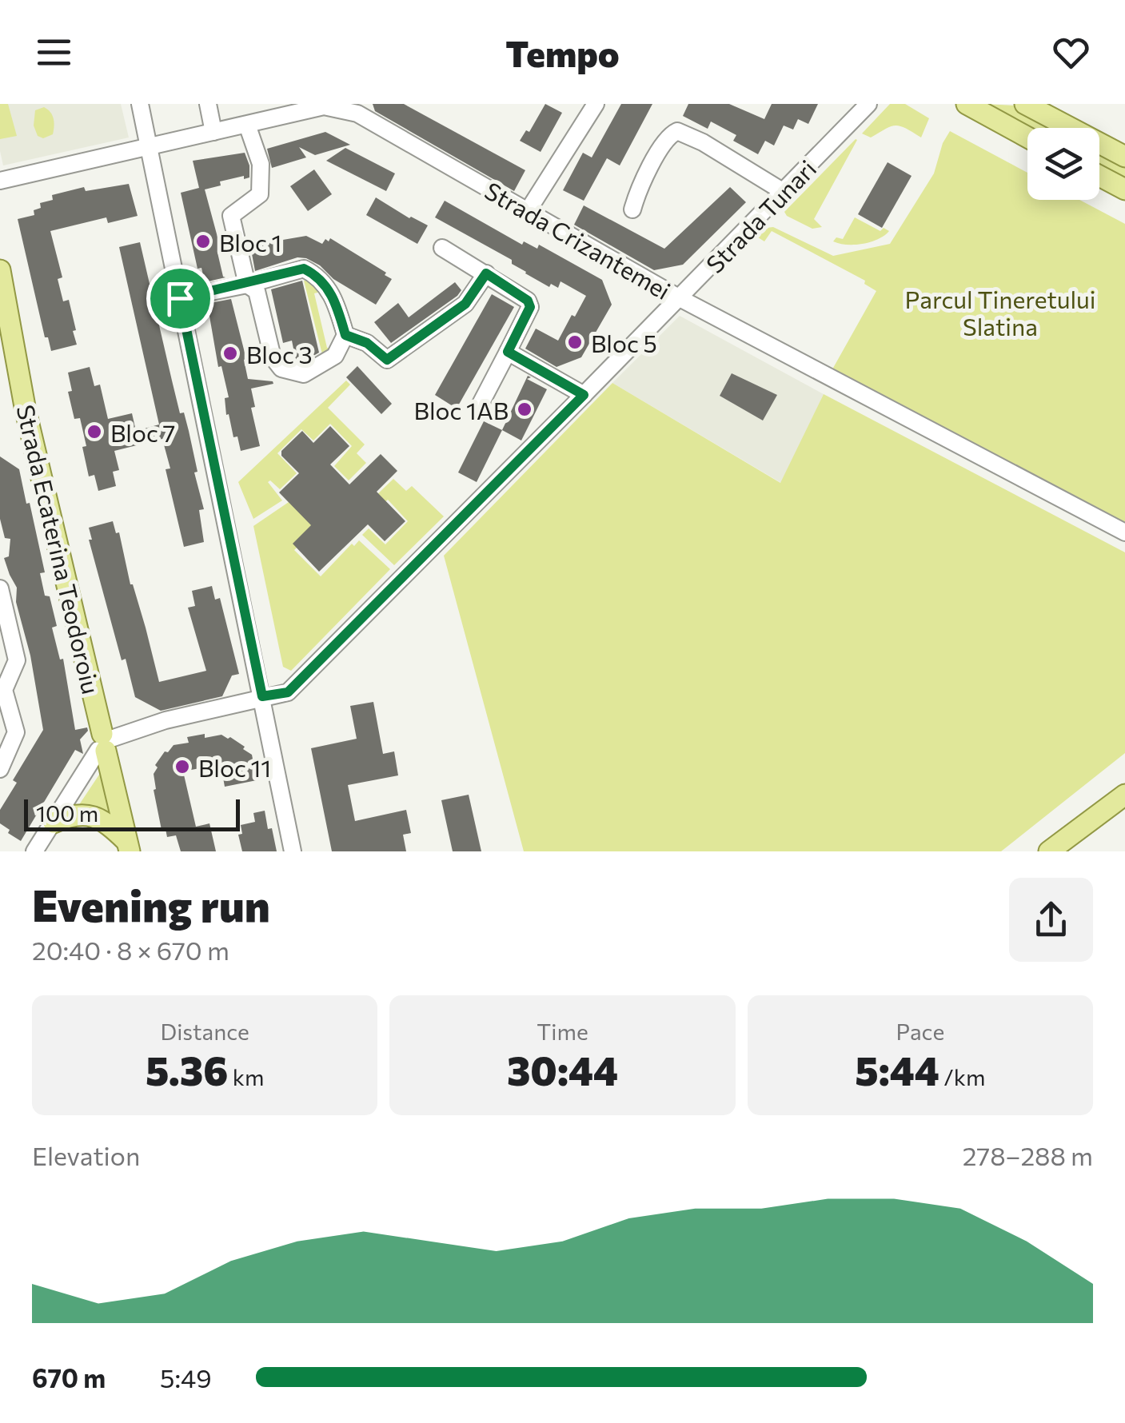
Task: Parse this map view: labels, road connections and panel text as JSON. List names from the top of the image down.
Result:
{
  "streets": {
    "main road": ["Strada Ecaterina Teodoroiu"],
    "street": ["Strada Tunari", "Strada Crizantemei"]
  },
  "crossings": [
    ["Strada Tunari", "Strada Crizantemei"],
    ["Strada Tunari", "Strada Ecaterina Teodoroiu"]
  ],
  "parks": ["Parcul Tineretului Slatina"],
  "places": [
    "Bloc 1",
    "Bloc 5",
    "Bloc 3",
    "Bloc 1AB",
    "Bloc 7",
    "Bloc 11"
  ],
  "scale_bar": "100 m",
  "page": {
    "header": "Tempo",
    "scale": "100 m",
    "heading": ["Evening run", "20:40 · 8 × 670 m"],
    "stats": [
      ["Distance", "5.36 km"],
      ["Time", "30:44"],
      ["Pace", "5:44 /km"]
    ],
    "chart": ["Elevation", "278–288 m"],
    "list": [
      {
        "name": "670 m",
        "note": "5:49"
      }
    ]
  }
}
